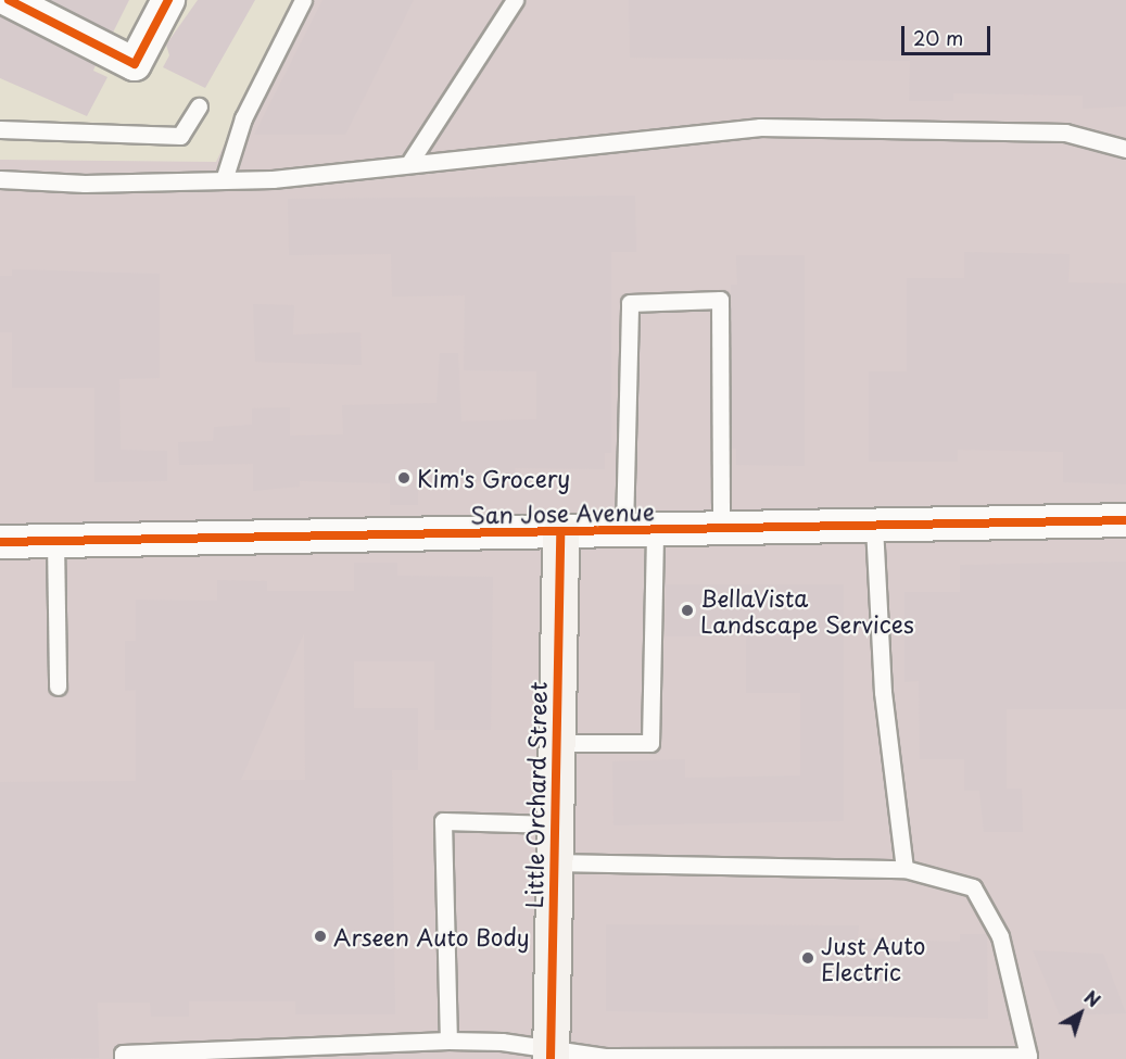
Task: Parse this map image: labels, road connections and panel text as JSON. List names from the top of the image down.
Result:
{
  "streets": {
    "street": ["San Jose Avenue", "Little Orchard Street"]
  },
  "crossings": [
    ["San Jose Avenue", "Little Orchard Street"]
  ],
  "places": [
    "Kim's Grocery",
    "BellaVista Landscape Services",
    "Arseen Auto Body",
    "Just Auto Electric"
  ],
  "scale_bar": "20 m",
  "north": "top right"
}
